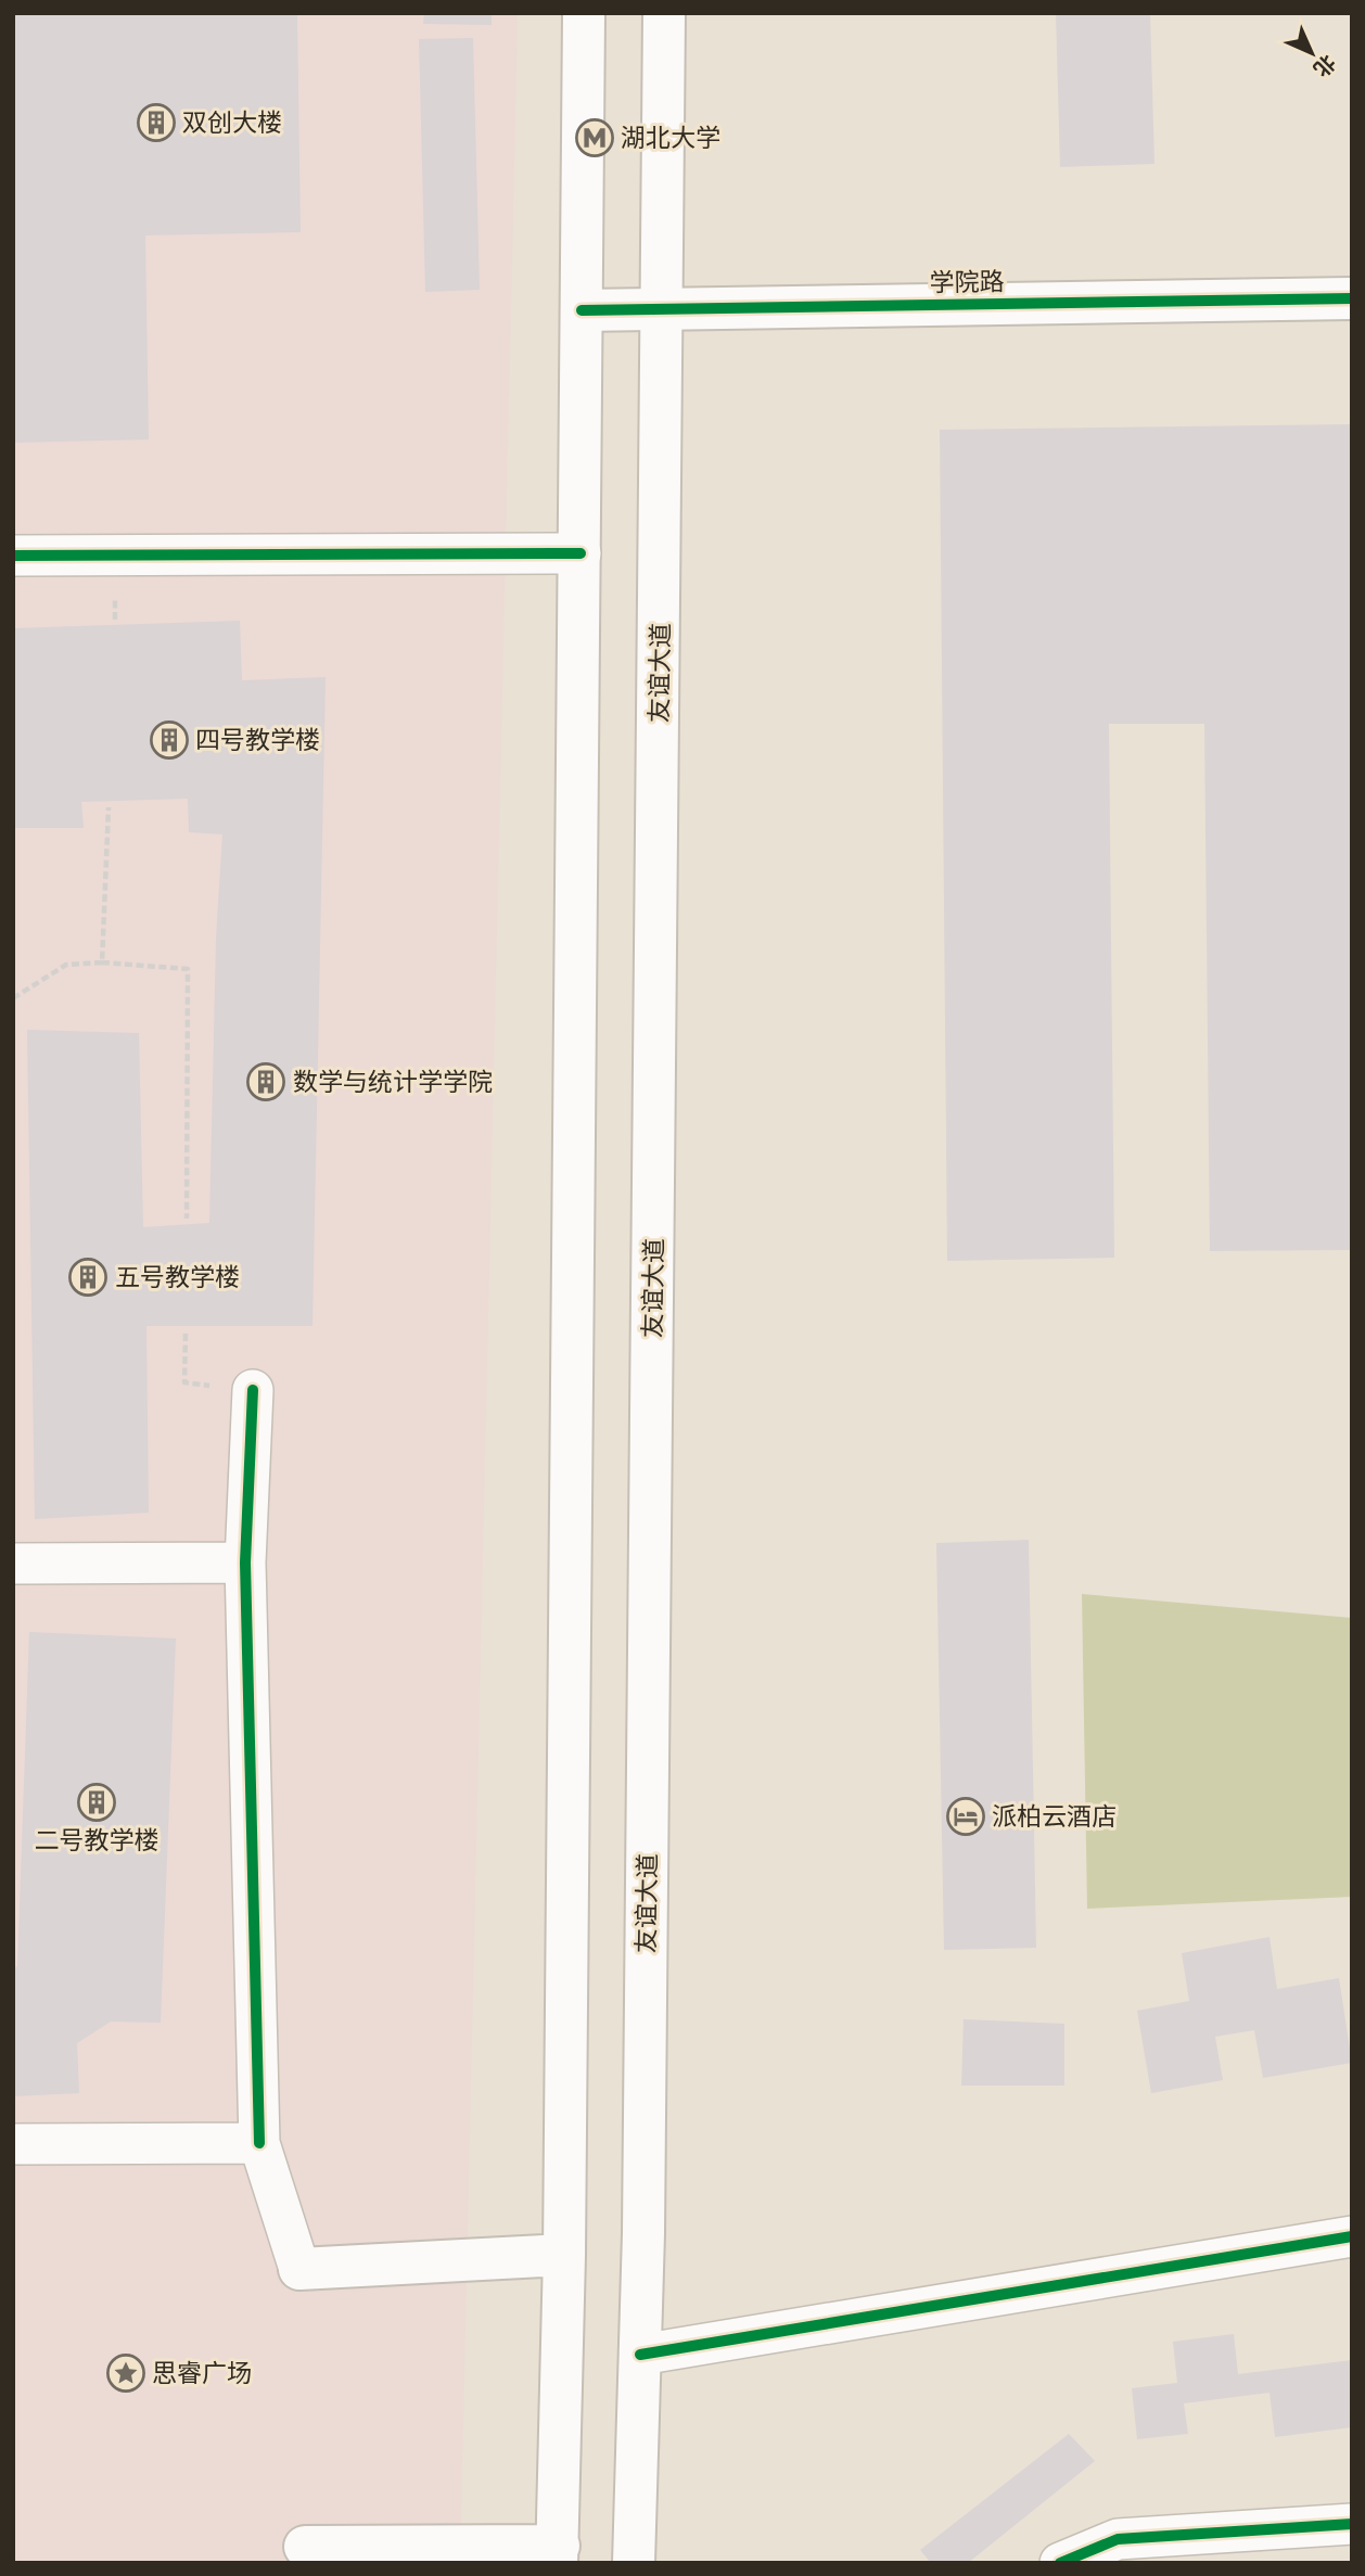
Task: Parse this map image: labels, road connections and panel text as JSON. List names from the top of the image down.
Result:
{
  "streets": {
    "main road": ["学院路", "友谊大道"]
  },
  "crossings": [
    ["学院路", "友谊大道"]
  ],
  "places": {
    "building": [
      "双创大楼",
      "四号教学楼",
      "数学与统计学学院",
      "五号教学楼",
      "二号教学楼"
    ],
    "metro station": ["湖北大学"],
    "hotel": ["派柏云酒店"],
    "place": ["思睿广场"]
  },
  "north": "bottom right"
}
